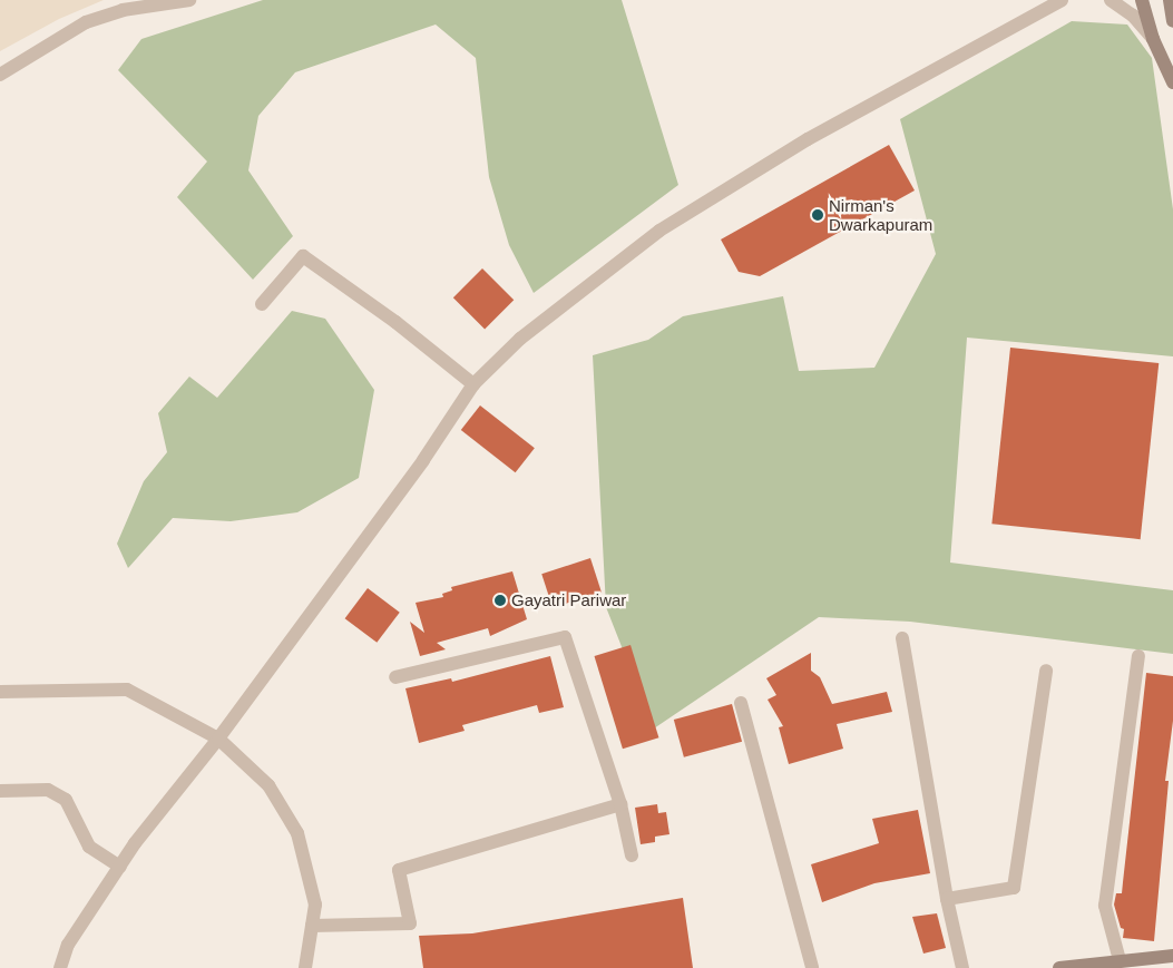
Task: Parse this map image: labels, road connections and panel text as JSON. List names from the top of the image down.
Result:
{
  "places": ["Nirman's Dwarkapuram", "Gayatri Pariwar"]
}
